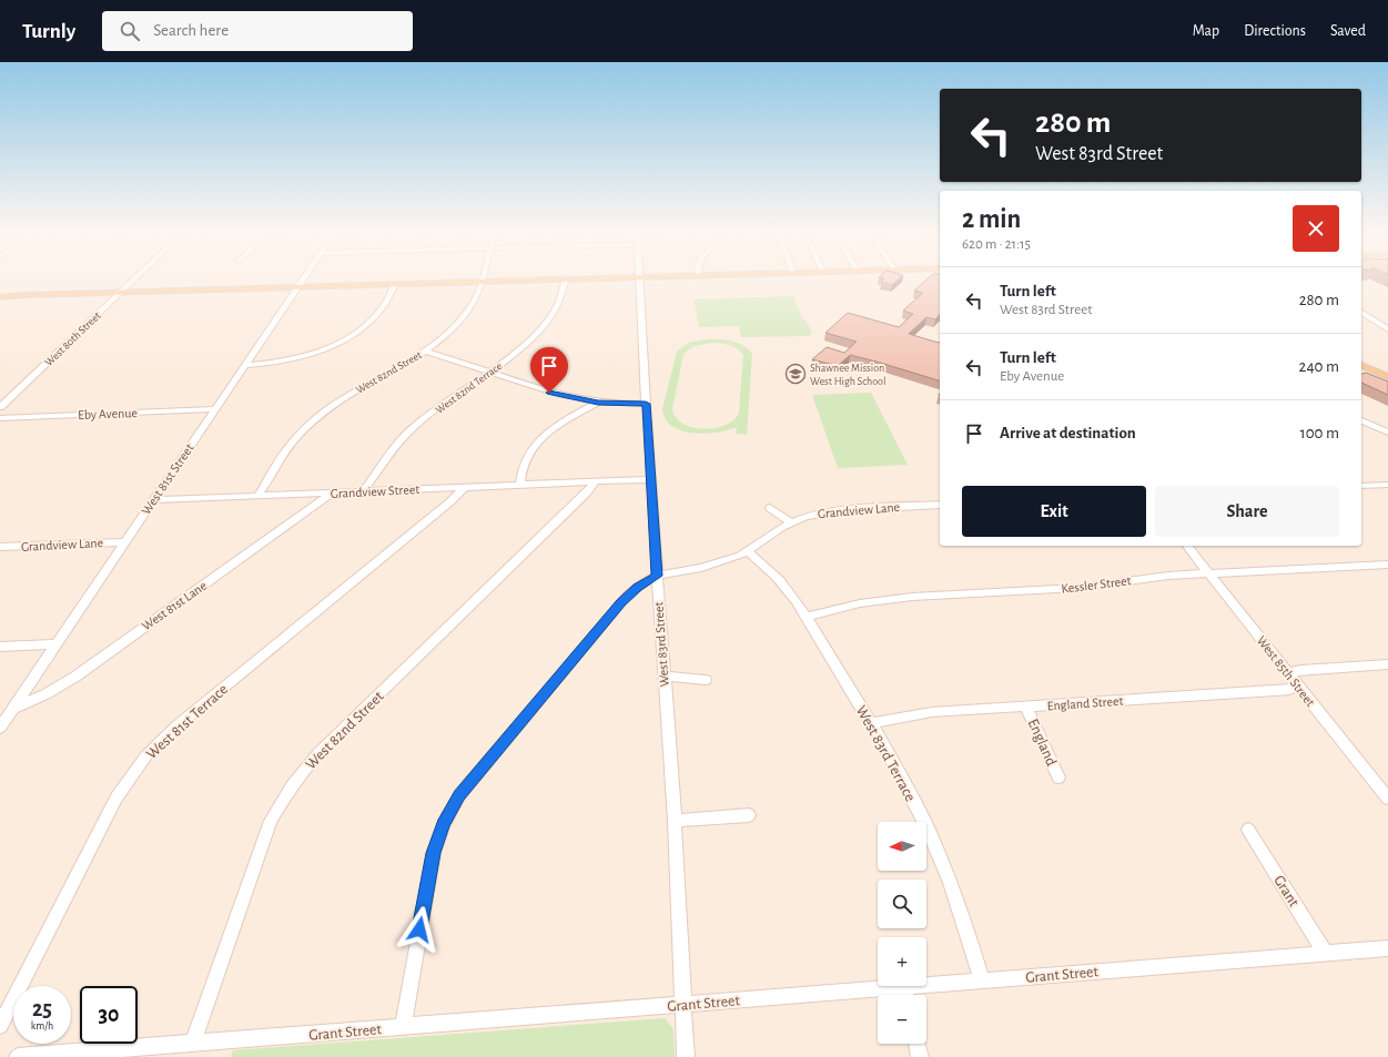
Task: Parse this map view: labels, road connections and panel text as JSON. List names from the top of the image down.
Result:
{
  "streets": {
    "street": [
      "West 80th Street",
      "West 82nd Street",
      "West 82nd Terrace",
      "Eby Avenue",
      "West 81st Street",
      "Grandview Street",
      "Grandview Lane",
      "Kessler Street",
      "West 81st Lane",
      "West 83rd Street",
      "West 85th Street",
      "England Street",
      "West 81st Terrace",
      "England",
      "West 83rd Terrace",
      "Grant",
      "Grant Street"
    ]
  },
  "crossings": [
    ["West 82nd Street", "Grandview Street"],
    ["West 82nd Street", "Grant Street"],
    ["West 82nd Terrace", "Grandview Street"],
    ["Eby Avenue", "West 81st Street"],
    ["West 81st Street", "Grandview Street"],
    ["West 81st Street", "Grandview Lane"],
    ["West 81st Street", "West 81st Lane"],
    ["Grandview Street", "West 81st Lane"],
    ["Grandview Street", "West 81st Terrace"],
    ["Grandview Lane", "West 83rd Street"],
    ["Grandview Lane", "West 83rd Terrace"],
    ["Kessler Street", "West 85th Street"],
    ["Kessler Street", "West 83rd Terrace"],
    ["West 83rd Street", "Grant Street"],
    ["West 85th Street", "England Street"],
    ["England Street", "England"],
    ["England Street", "West 83rd Terrace"],
    ["West 83rd Terrace", "Grant Street"],
    ["Grant", "Grant Street"]
  ],
  "places": {
    "school or university": ["Shawnee Mission West High School"]
  },
  "north": "left",
  "page": {
    "header": "Turnly",
    "search": "Search here",
    "nav": ["Map", "Directions", "Saved"],
    "turn": ["280 m", "West 83rd Street"],
    "heading": ["2 min", "620 m · 21:15"],
    "list": [
      {
        "name": "Turn left",
        "note": "West 83rd Street",
        "value": "280 m"
      },
      {
        "name": "Turn left",
        "note": "Eby Avenue",
        "value": "240 m"
      },
      {
        "name": "Arrive at destination",
        "value": "100 m"
      }
    ],
    "buttons": ["Exit", "Share"],
    "map_buttons": ["+", "−"],
    "speed": "25 km/h",
    "limit": "30"
  }
}
